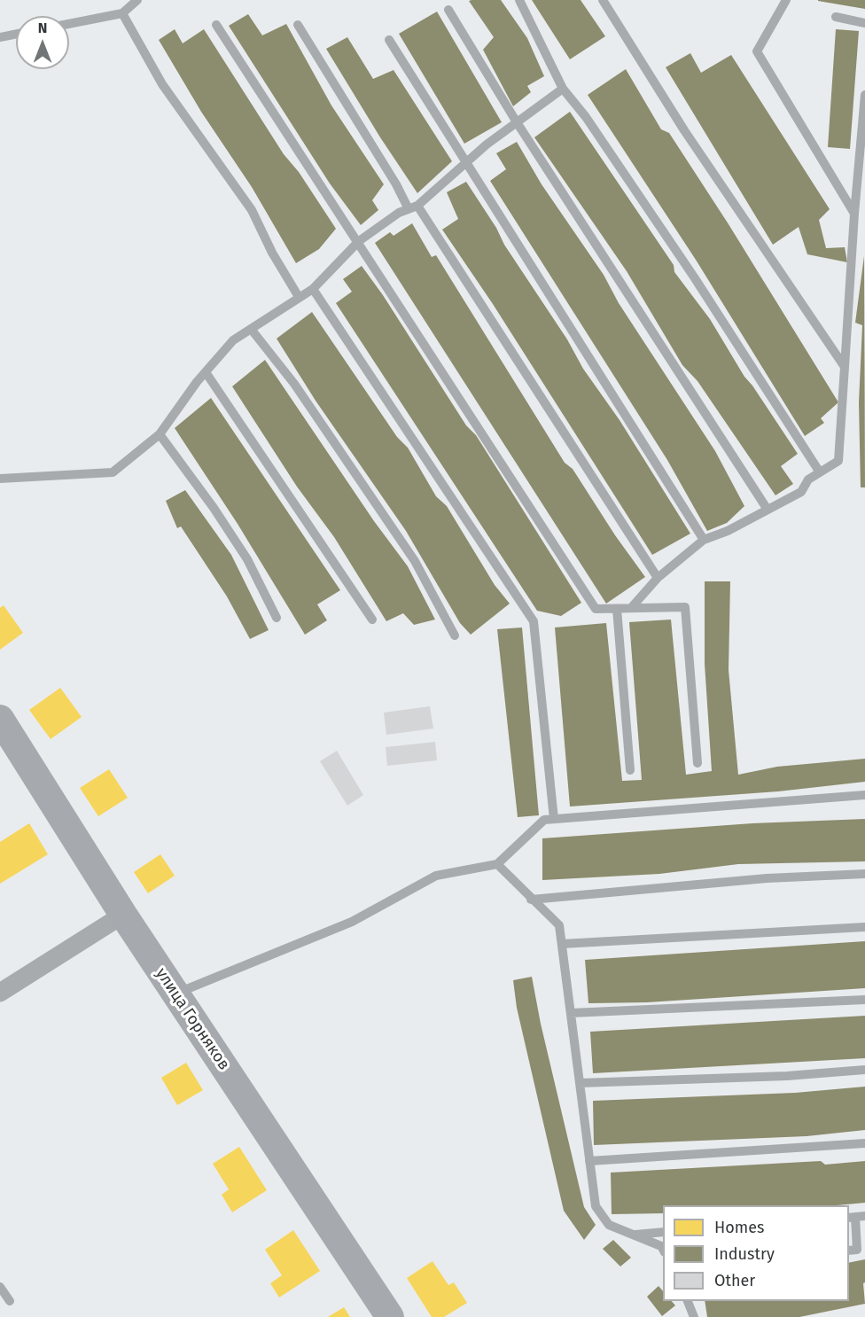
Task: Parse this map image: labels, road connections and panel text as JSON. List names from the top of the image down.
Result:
{
  "streets": {
    "street": ["улица Горняков"]
  },
  "legend": ["Homes", "Industry", "Other"],
  "north": "top"
}
